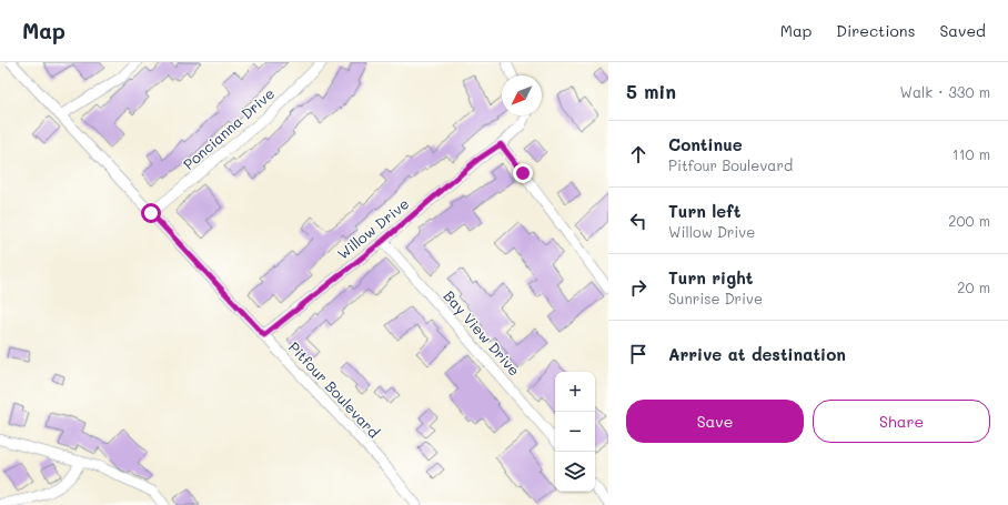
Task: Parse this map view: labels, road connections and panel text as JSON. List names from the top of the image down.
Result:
{
  "streets": {
    "street": [
      "Poncianna Drive",
      "Willow Drive",
      "Bay View Drive",
      "Pitfour Boulevard"
    ]
  },
  "crossings": [
    ["Poncianna Drive", "Pitfour Boulevard"],
    ["Willow Drive", "Bay View Drive"],
    ["Willow Drive", "Pitfour Boulevard"]
  ],
  "north": "bottom left",
  "page": {
    "header": "Map",
    "nav": ["Map", "Directions", "Saved"],
    "heading": ["5 min", "Walk · 330 m"],
    "list": [
      ["Continue", "Pitfour Boulevard", "110 m"],
      ["Turn left", "Willow Drive", "200 m"],
      ["Turn right", "Sunrise Drive", "20 m"],
      "Arrive at destination"
    ],
    "map_buttons": ["+", "−"],
    "buttons": ["Save", "Share"]
  }
}
